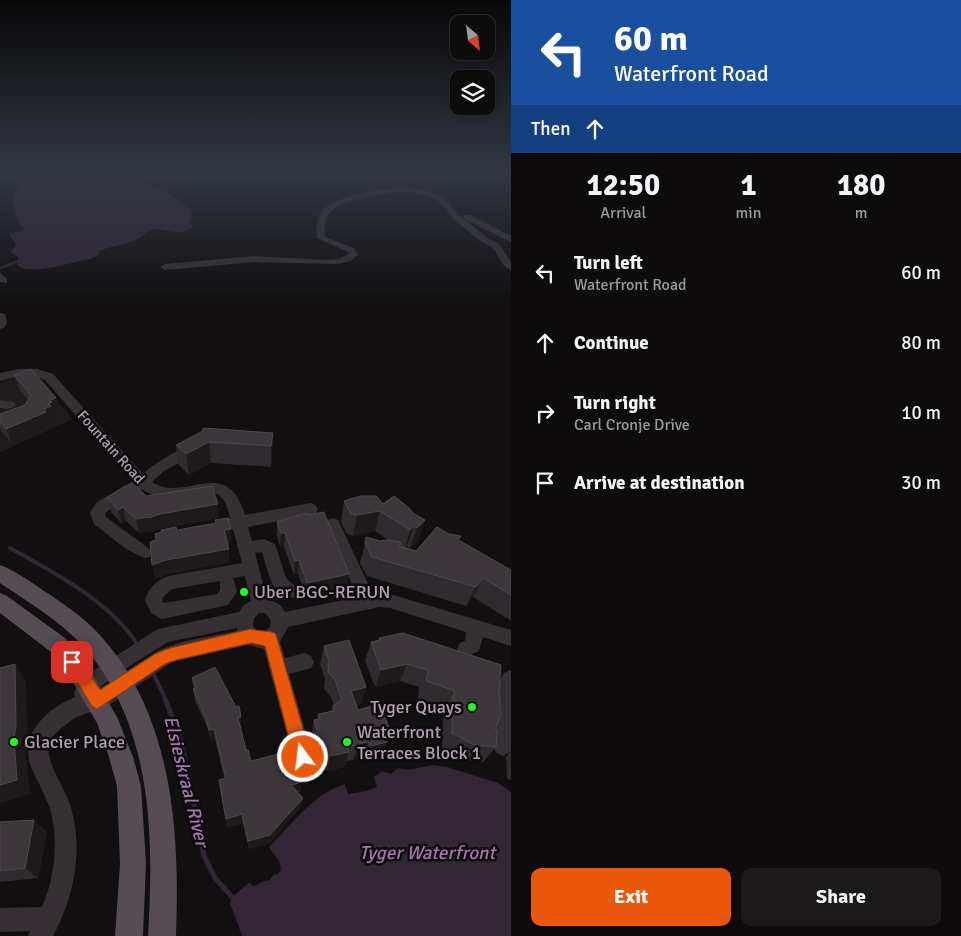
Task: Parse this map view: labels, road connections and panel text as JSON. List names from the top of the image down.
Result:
{
  "streets": {
    "street": ["Fountain Road"]
  },
  "water": ["Elsieskraal River", "Tyger Waterfront"],
  "places": [
    "Uber BGC-RERUN",
    "Tyger Quays",
    "Glacier Place",
    "Waterfront Terraces Block 1"
  ],
  "north": "bottom right",
  "page": {
    "turn": ["60 m", "Waterfront Road"],
    "then": "Then",
    "eta": [
      "12:50",
      "Arrival",
      "1",
      "min",
      "180",
      "m"
    ],
    "list": [
      {
        "name": "Turn left",
        "note": "Waterfront Road",
        "value": "60 m"
      },
      {
        "name": "Continue",
        "value": "80 m"
      },
      {
        "name": "Turn right",
        "note": "Carl Cronje Drive",
        "value": "10 m"
      },
      {
        "name": "Arrive at destination",
        "value": "30 m"
      }
    ],
    "buttons": ["Exit", "Share"]
  }
}
